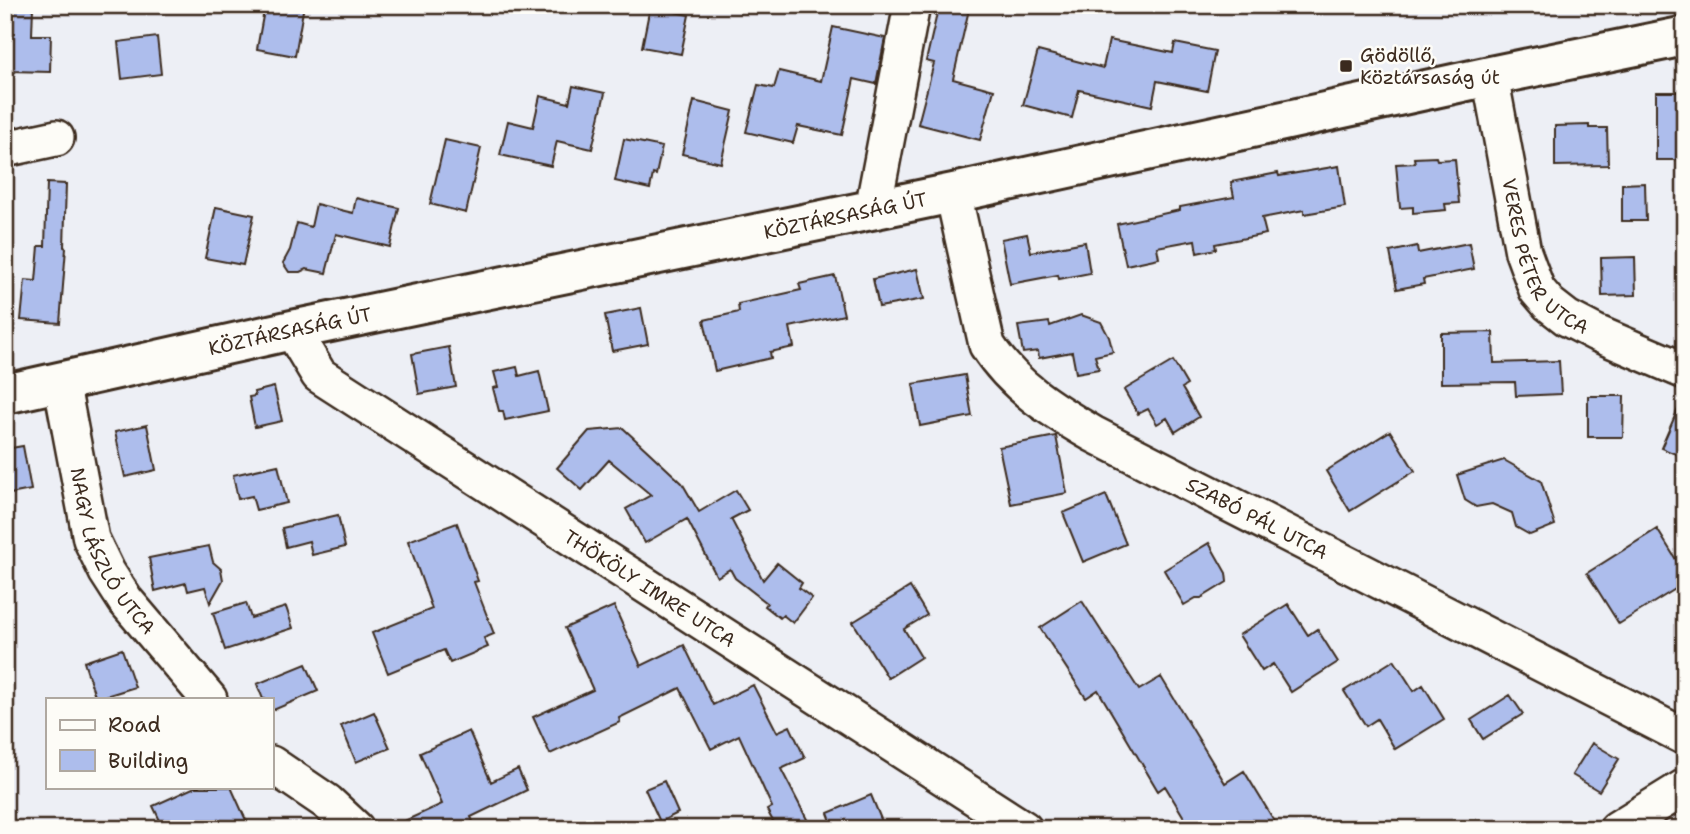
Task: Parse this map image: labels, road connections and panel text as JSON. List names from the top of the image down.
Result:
{
  "streets": {
    "main road": ["KÖZTÁRSASÁG ÚT"],
    "street": [
      "VERES PÉTER UTCA",
      "SZABÓ PÁL UTCA",
      "NAGY LÁSZLÓ UTCA",
      "THÖKÖLY IMRE UTCA"
    ]
  },
  "crossings": [
    ["KÖZTÁRSASÁG ÚT", "VERES PÉTER UTCA"],
    ["KÖZTÁRSASÁG ÚT", "SZABÓ PÁL UTCA"],
    ["KÖZTÁRSASÁG ÚT", "NAGY LÁSZLÓ UTCA"],
    ["KÖZTÁRSASÁG ÚT", "THÖKÖLY IMRE UTCA"]
  ],
  "places": {
    "transit": ["Gödöllő, Köztársaság út"]
  },
  "legend": ["Road", "Building"]
}
